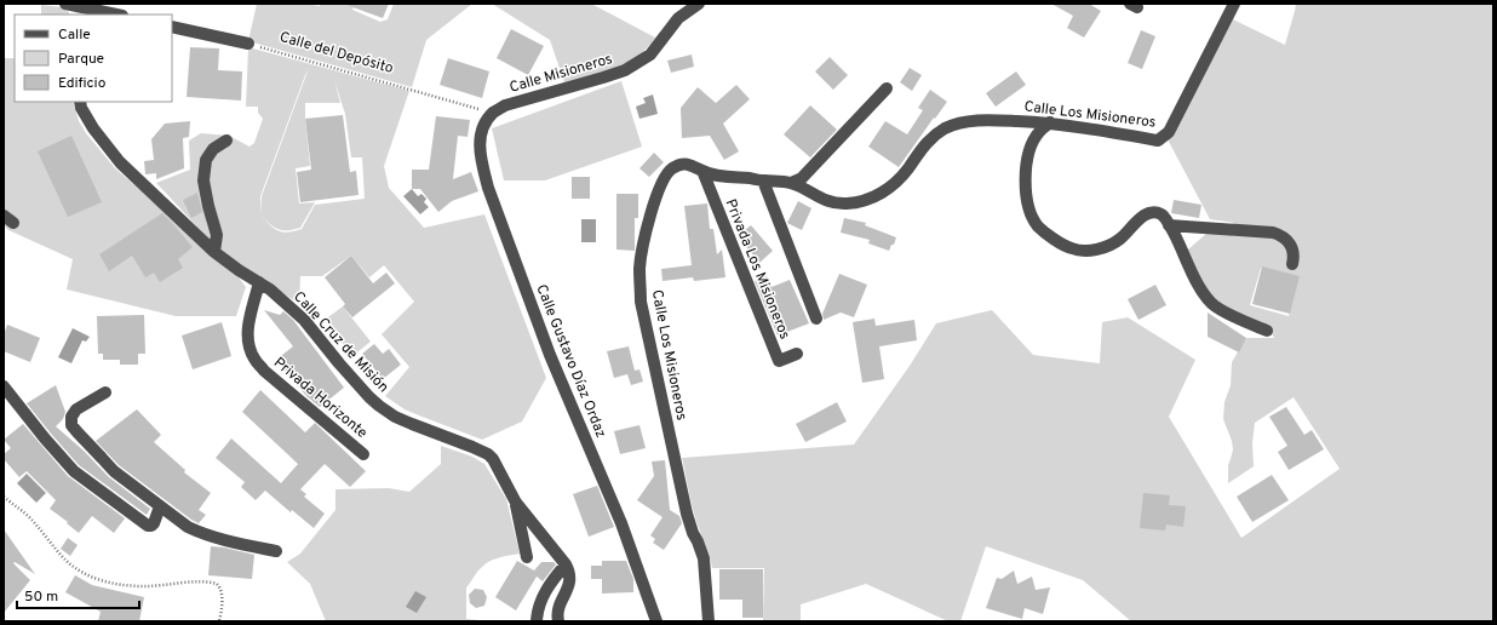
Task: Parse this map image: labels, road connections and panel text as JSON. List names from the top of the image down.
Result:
{
  "streets": {
    "street": [
      "Calle Misioneros",
      "Calle Los Misioneros",
      "Privada Los Misioneros",
      "Calle Cruz de Misión",
      "Calle Gustavo Díaz Ordaz",
      "Privada Horizonte"
    ],
    "path": ["Calle del Depósito"]
  },
  "crossings": [
    ["Calle del Depósito", "Calle Misioneros"],
    ["Calle del Depósito", "Calle Gustavo Díaz Ordaz"],
    ["Calle Misioneros", "Calle Gustavo Díaz Ordaz"],
    ["Calle Los Misioneros", "Privada Los Misioneros"],
    ["Calle Cruz de Misión", "Privada Horizonte"]
  ],
  "legend": ["Calle", "Parque", "Edificio"],
  "scale_bar": "50 m"
}
